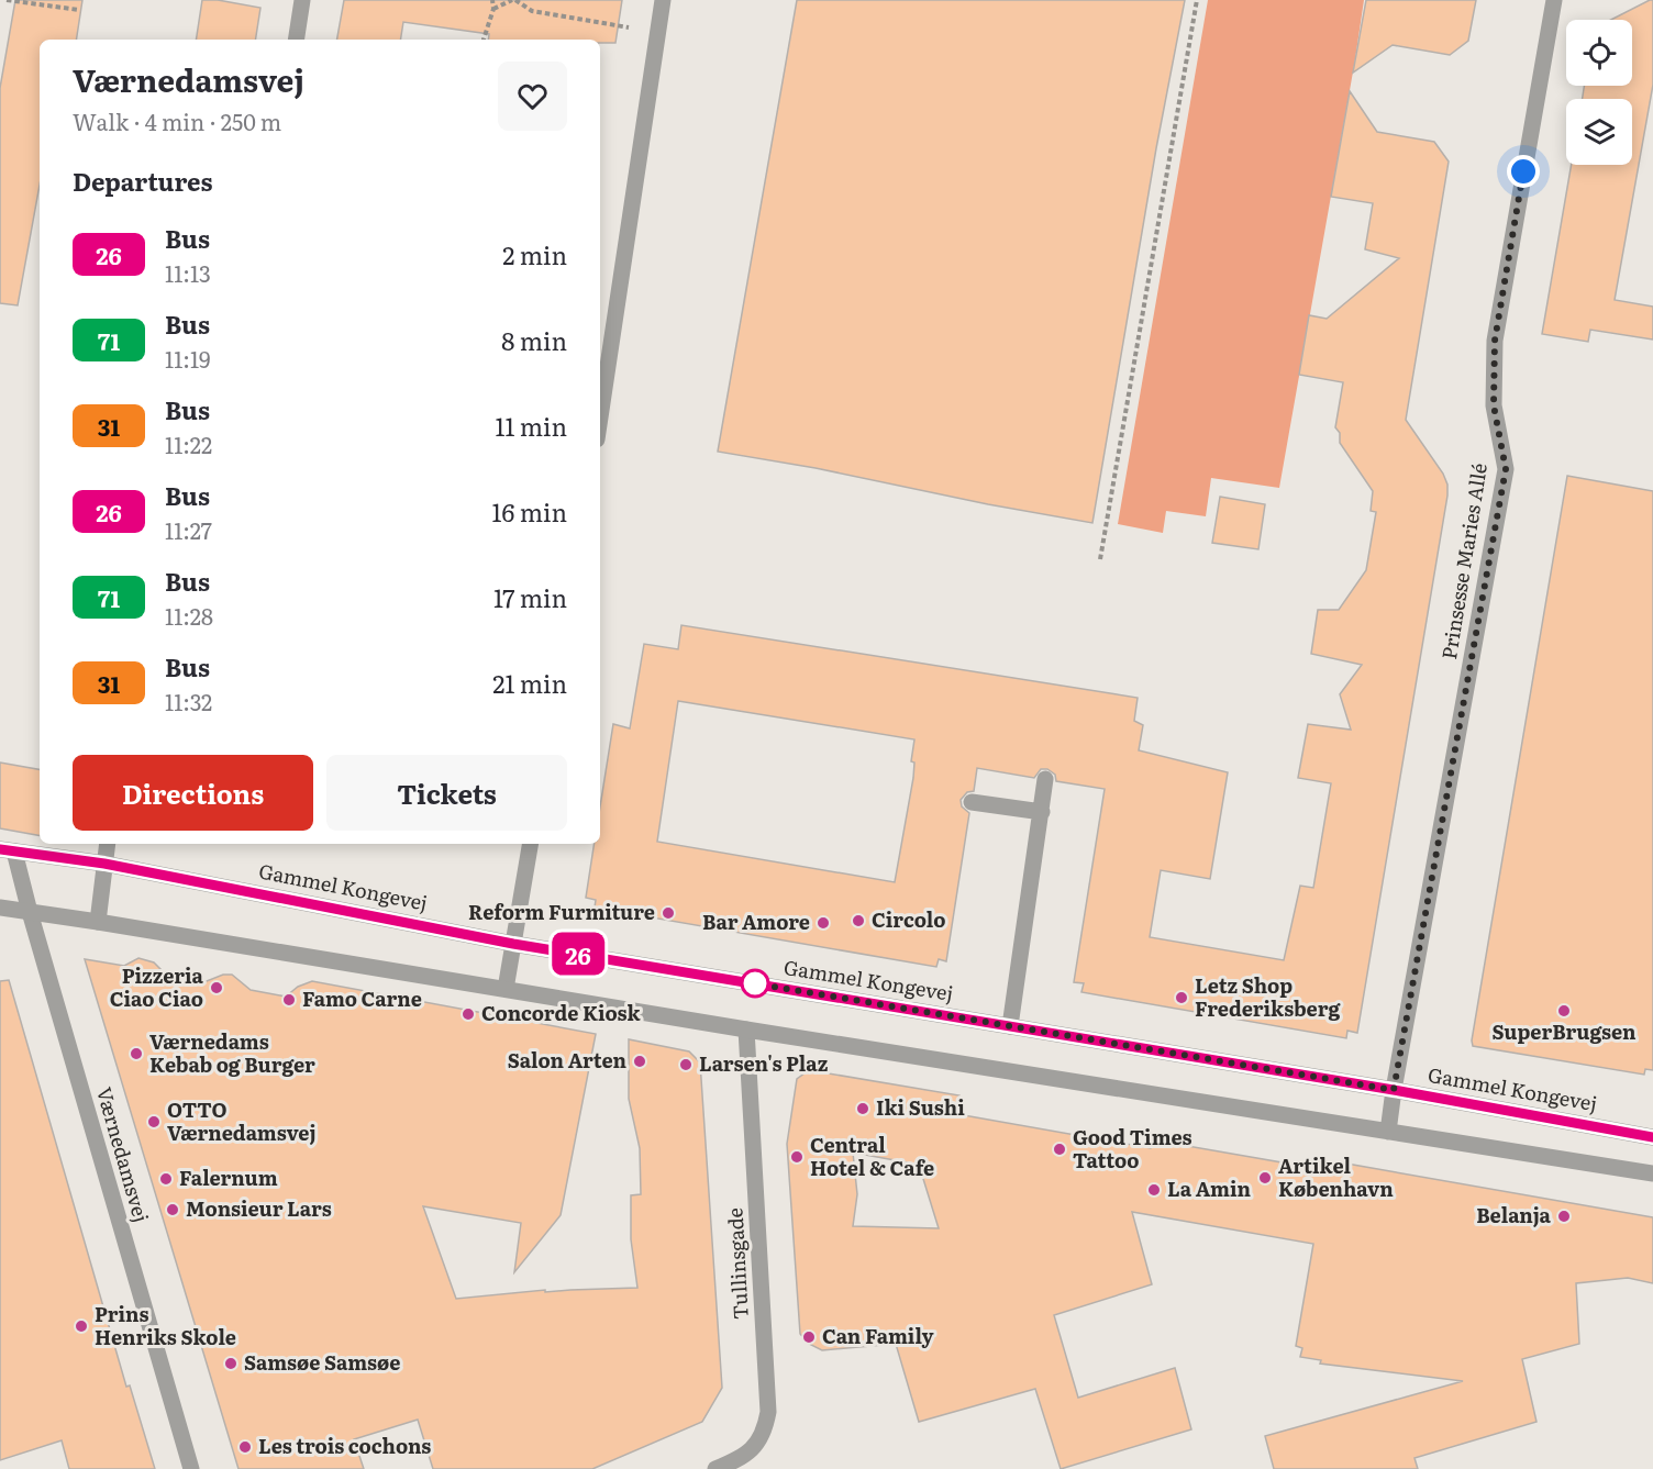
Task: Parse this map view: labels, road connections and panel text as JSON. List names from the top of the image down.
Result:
{
  "streets": {
    "street": [
      "Prinsesse Maries Allé",
      "Gammel Kongevej",
      "Værnedamsvej",
      "Tullinsgade"
    ]
  },
  "crossings": [
    ["Prinsesse Maries Allé", "Gammel Kongevej"],
    ["Gammel Kongevej", "Værnedamsvej"]
  ],
  "places": [
    "Reform Furmiture",
    "Circolo",
    "Bar Amore",
    "Pizzeria Ciao Ciao",
    "Letz Shop Frederiksberg",
    "Famo Carne",
    "SuperBrugsen",
    "Concorde Kiosk",
    "Værnedams Kebab og Burger",
    "Salon Arten",
    "Larsen's Plaz",
    "Iki Sushi",
    "OTTO Værnedamsvej",
    "Good Times Tattoo",
    "Central Hotel & Cafe",
    "Artikel København",
    "Falernum",
    "La Amin",
    "Monsieur Lars",
    "Belanja",
    "Prins Henriks Skole",
    "Can Family",
    "Samsøe Samsøe",
    "Les trois cochons"
  ],
  "lines": ["bus line 26"],
  "page": {
    "on_map": "26",
    "heading": [
      ["Værnedamsvej", "Walk · 4 min · 250 m"],
      "Departures"
    ],
    "list": [
      {
        "mark": "26",
        "name": "Bus",
        "note": "11:13",
        "value": "2 min"
      },
      {
        "mark": "71",
        "name": "Bus",
        "note": "11:19",
        "value": "8 min"
      },
      {
        "mark": "31",
        "name": "Bus",
        "note": "11:22",
        "value": "11 min"
      },
      {
        "mark": "26",
        "name": "Bus",
        "note": "11:27",
        "value": "16 min"
      },
      {
        "mark": "71",
        "name": "Bus",
        "note": "11:28",
        "value": "17 min"
      },
      {
        "mark": "31",
        "name": "Bus",
        "note": "11:32",
        "value": "21 min"
      }
    ],
    "buttons": ["Directions", "Tickets"]
  }
}
